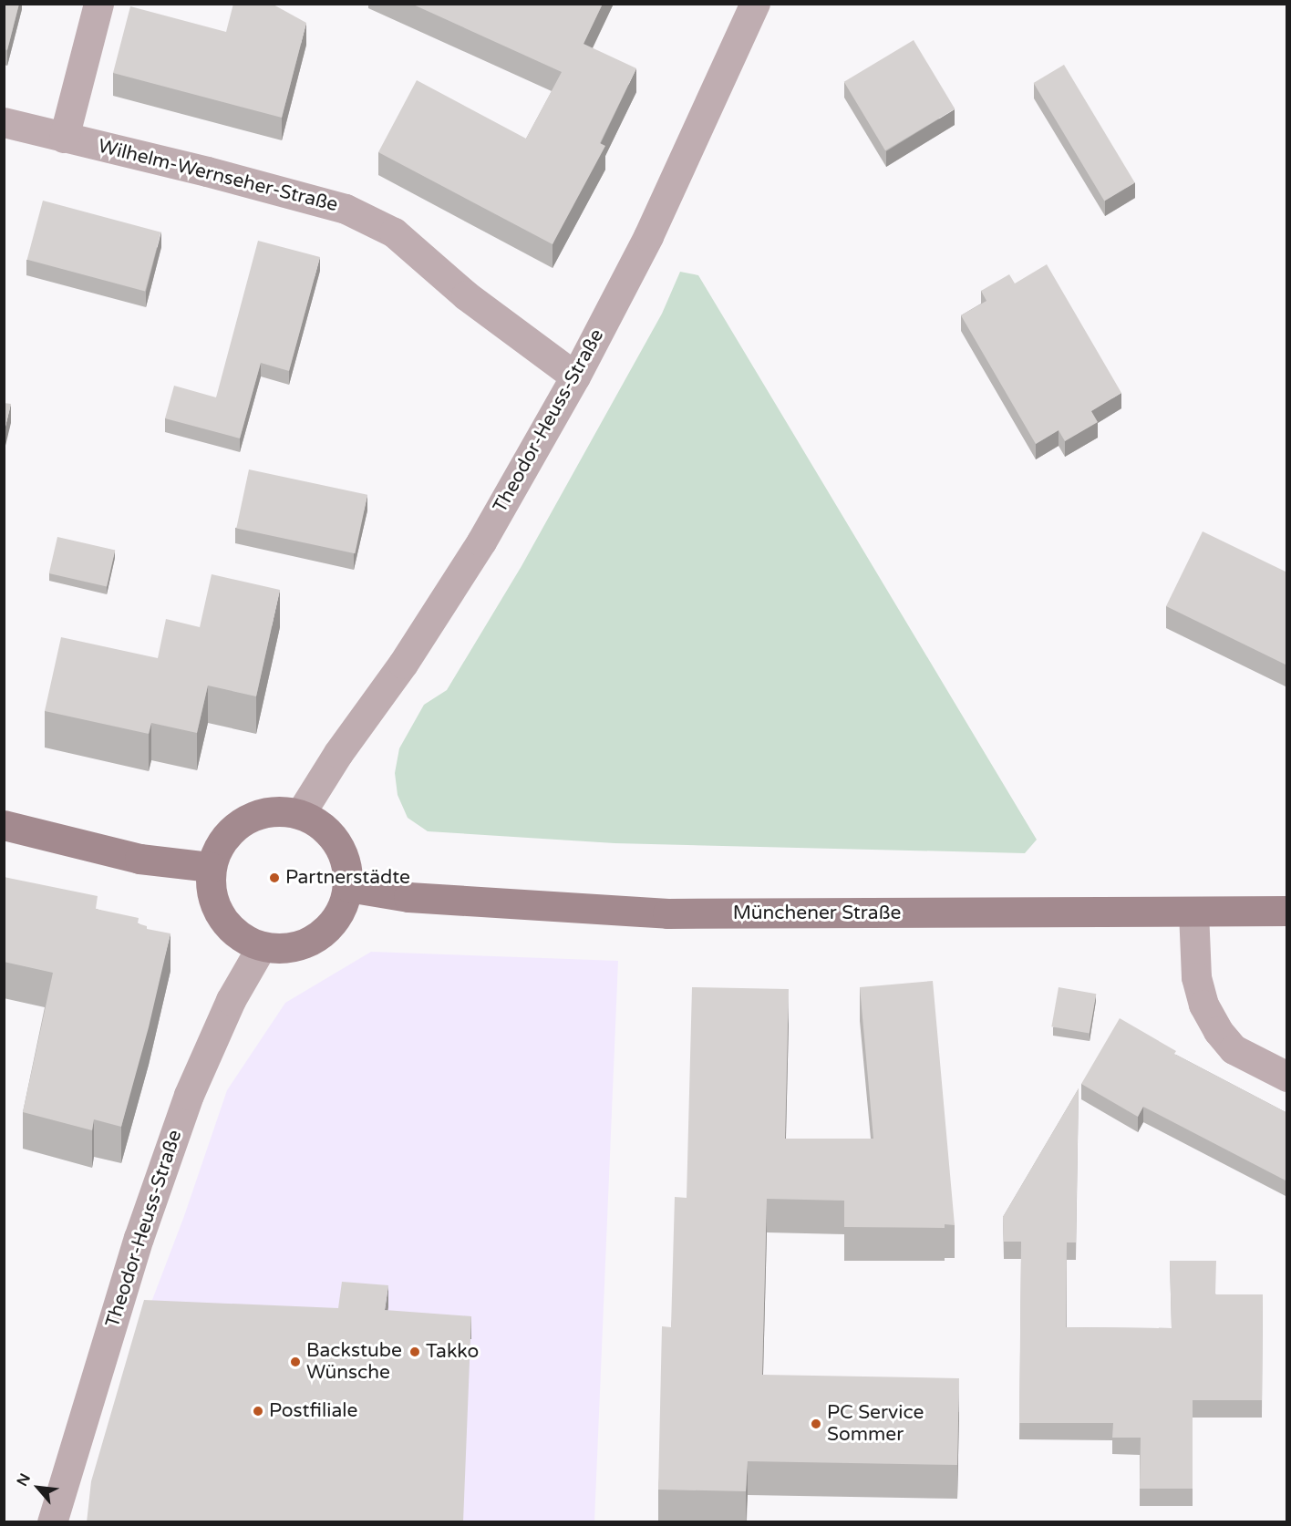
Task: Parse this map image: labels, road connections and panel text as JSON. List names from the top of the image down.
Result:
{
  "streets": {
    "main road": ["Münchener Straße"],
    "street": ["Wilhelm-Wernseher-Straße", "Theodor-Heuss-Straße"]
  },
  "crossings": [
    ["Wilhelm-Wernseher-Straße", "Theodor-Heuss-Straße"],
    ["Theodor-Heuss-Straße", "Münchener Straße"]
  ],
  "places": [
    "Partnerstädte",
    "Takko",
    "Backstube Wünsche",
    "Postfiliale",
    "PC Service Sommer"
  ],
  "north": "top left"
}
